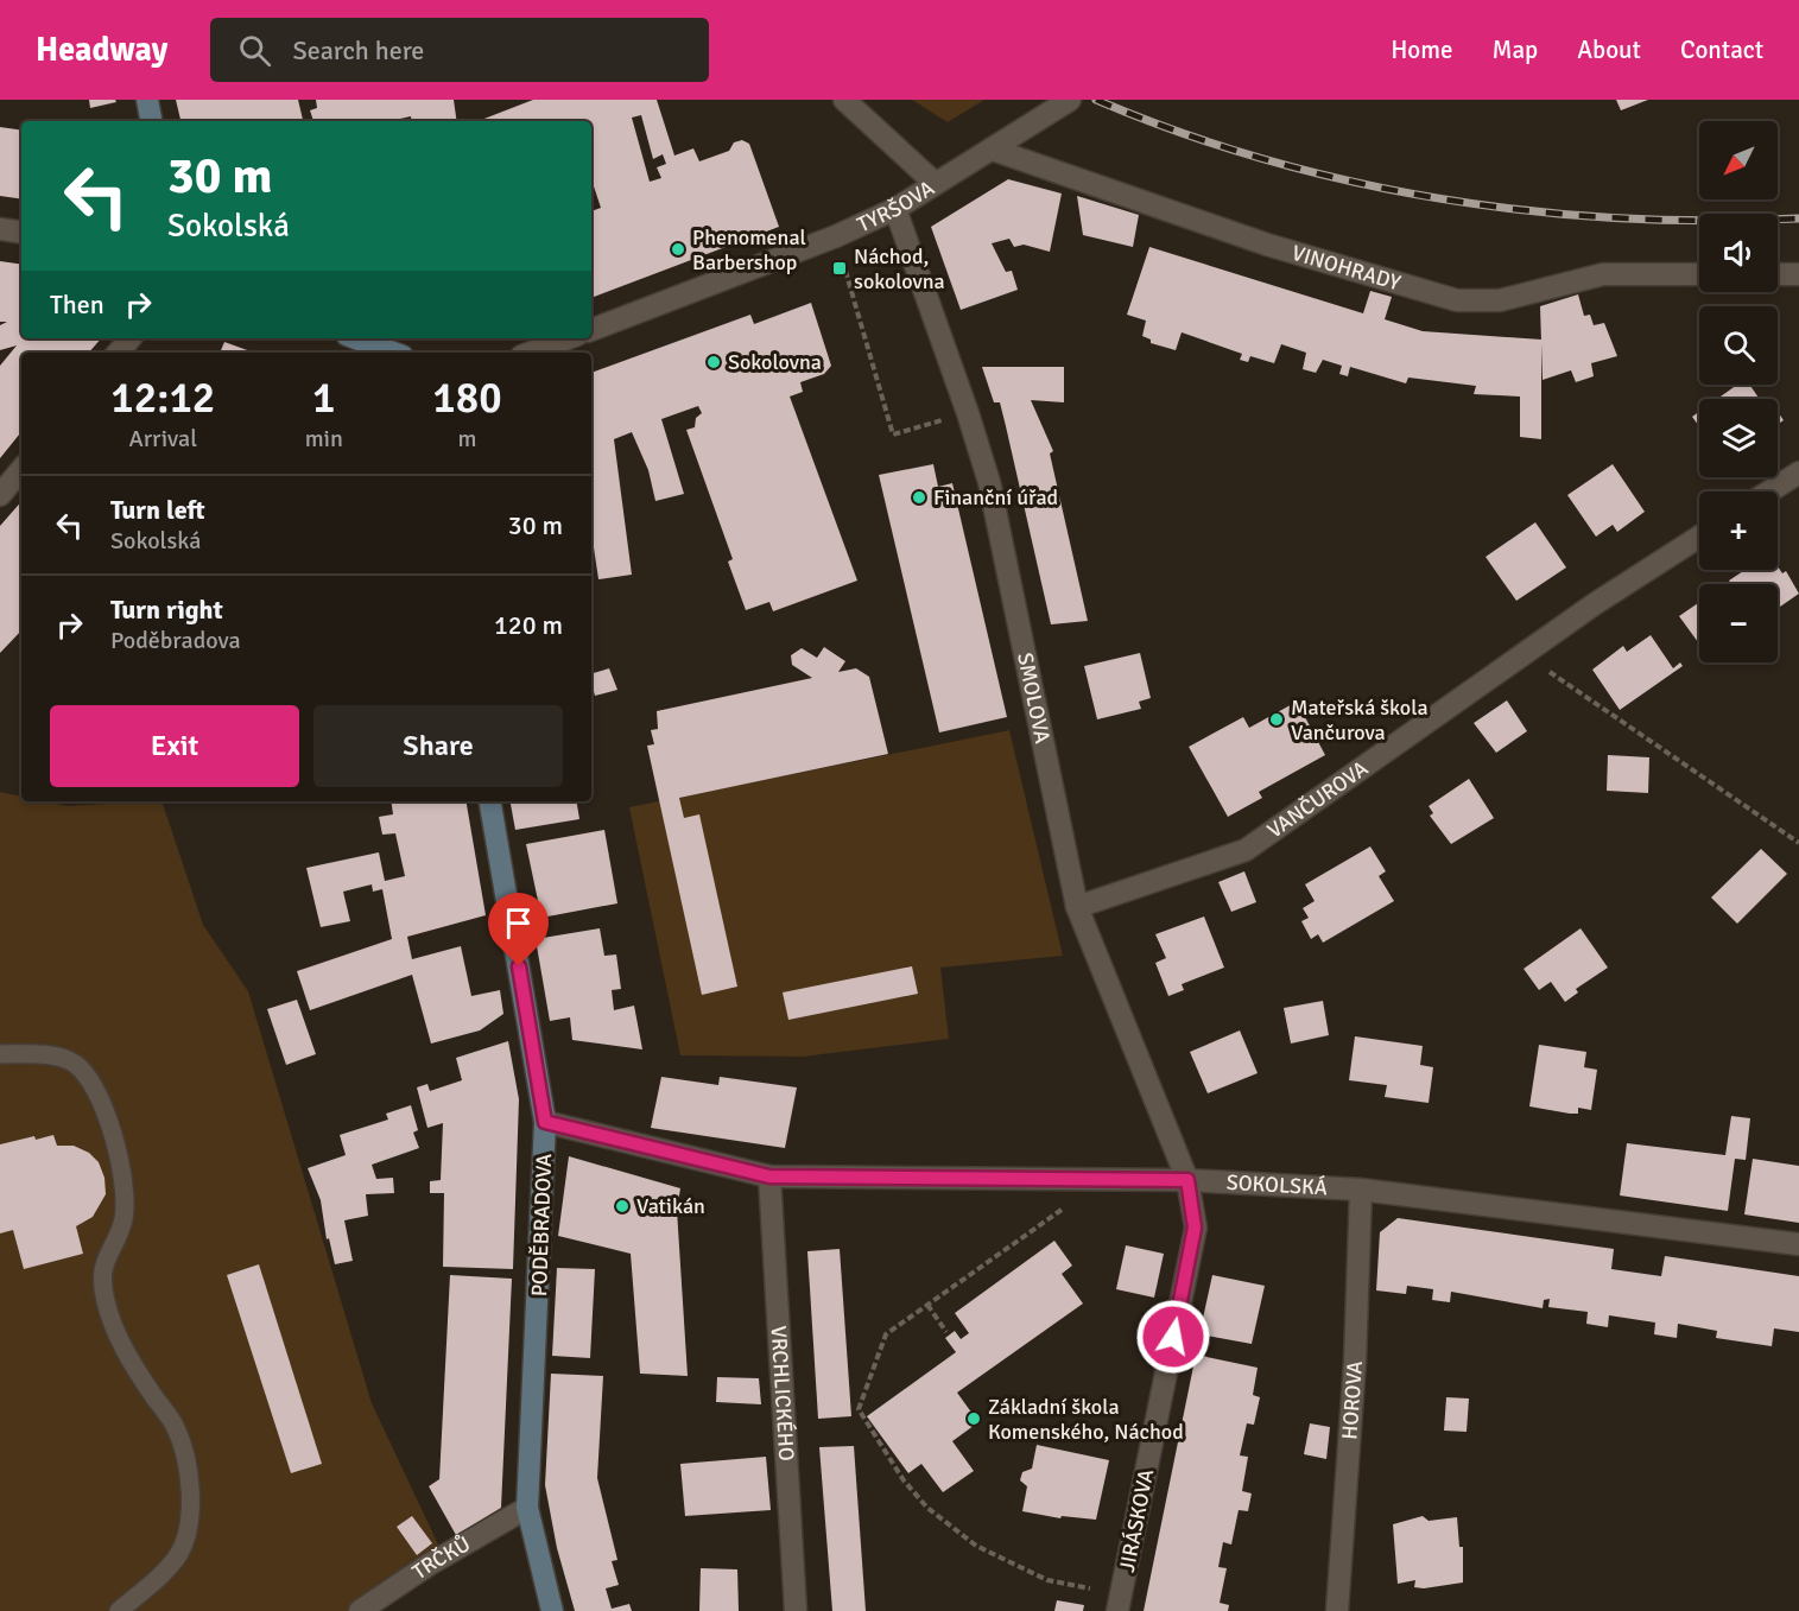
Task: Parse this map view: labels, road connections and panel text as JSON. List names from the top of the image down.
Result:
{
  "streets": {
    "street": [
      "TYRŠOVA",
      "VINOHRADY",
      "SMOLOVA",
      "VANČUROVA",
      "SOKOLSKÁ",
      "PODĚBRADOVA",
      "VRCHLICKÉHO",
      "HOROVA",
      "JIRÁSKOVA",
      "TRČKŮ"
    ]
  },
  "crossings": [
    ["TYRŠOVA", "VINOHRADY"],
    ["TYRŠOVA", "SMOLOVA"],
    ["SMOLOVA", "VANČUROVA"],
    ["SMOLOVA", "SOKOLSKÁ"],
    ["SMOLOVA", "JIRÁSKOVA"],
    ["SOKOLSKÁ", "PODĚBRADOVA"],
    ["SOKOLSKÁ", "VRCHLICKÉHO"],
    ["SOKOLSKÁ", "HOROVA"],
    ["SOKOLSKÁ", "JIRÁSKOVA"],
    ["PODĚBRADOVA", "TRČKŮ"]
  ],
  "places": {
    "other": [
      "Phenomenal Barbershop",
      "Sokolovna",
      "Finanční úřad",
      "Mateřská škola Vančurova",
      "Vatikán",
      "Základní škola Komenského, Náchod"
    ],
    "transit": ["Náchod, sokolovna"]
  },
  "north": "bottom left",
  "page": {
    "header": "Headway",
    "search": "Search here",
    "nav": [
      "Home",
      "Map",
      "About",
      "Contact"
    ],
    "map_buttons": ["+", "−"],
    "turn": ["30 m", "Sokolská"],
    "then": "Then",
    "eta": [
      "12:12",
      "Arrival",
      "1",
      "min",
      "180",
      "m"
    ],
    "list": [
      {
        "name": "Turn left",
        "note": "Sokolská",
        "value": "30 m"
      },
      {
        "name": "Turn right",
        "note": "Poděbradova",
        "value": "120 m"
      }
    ],
    "buttons": ["Exit", "Share"]
  }
}
